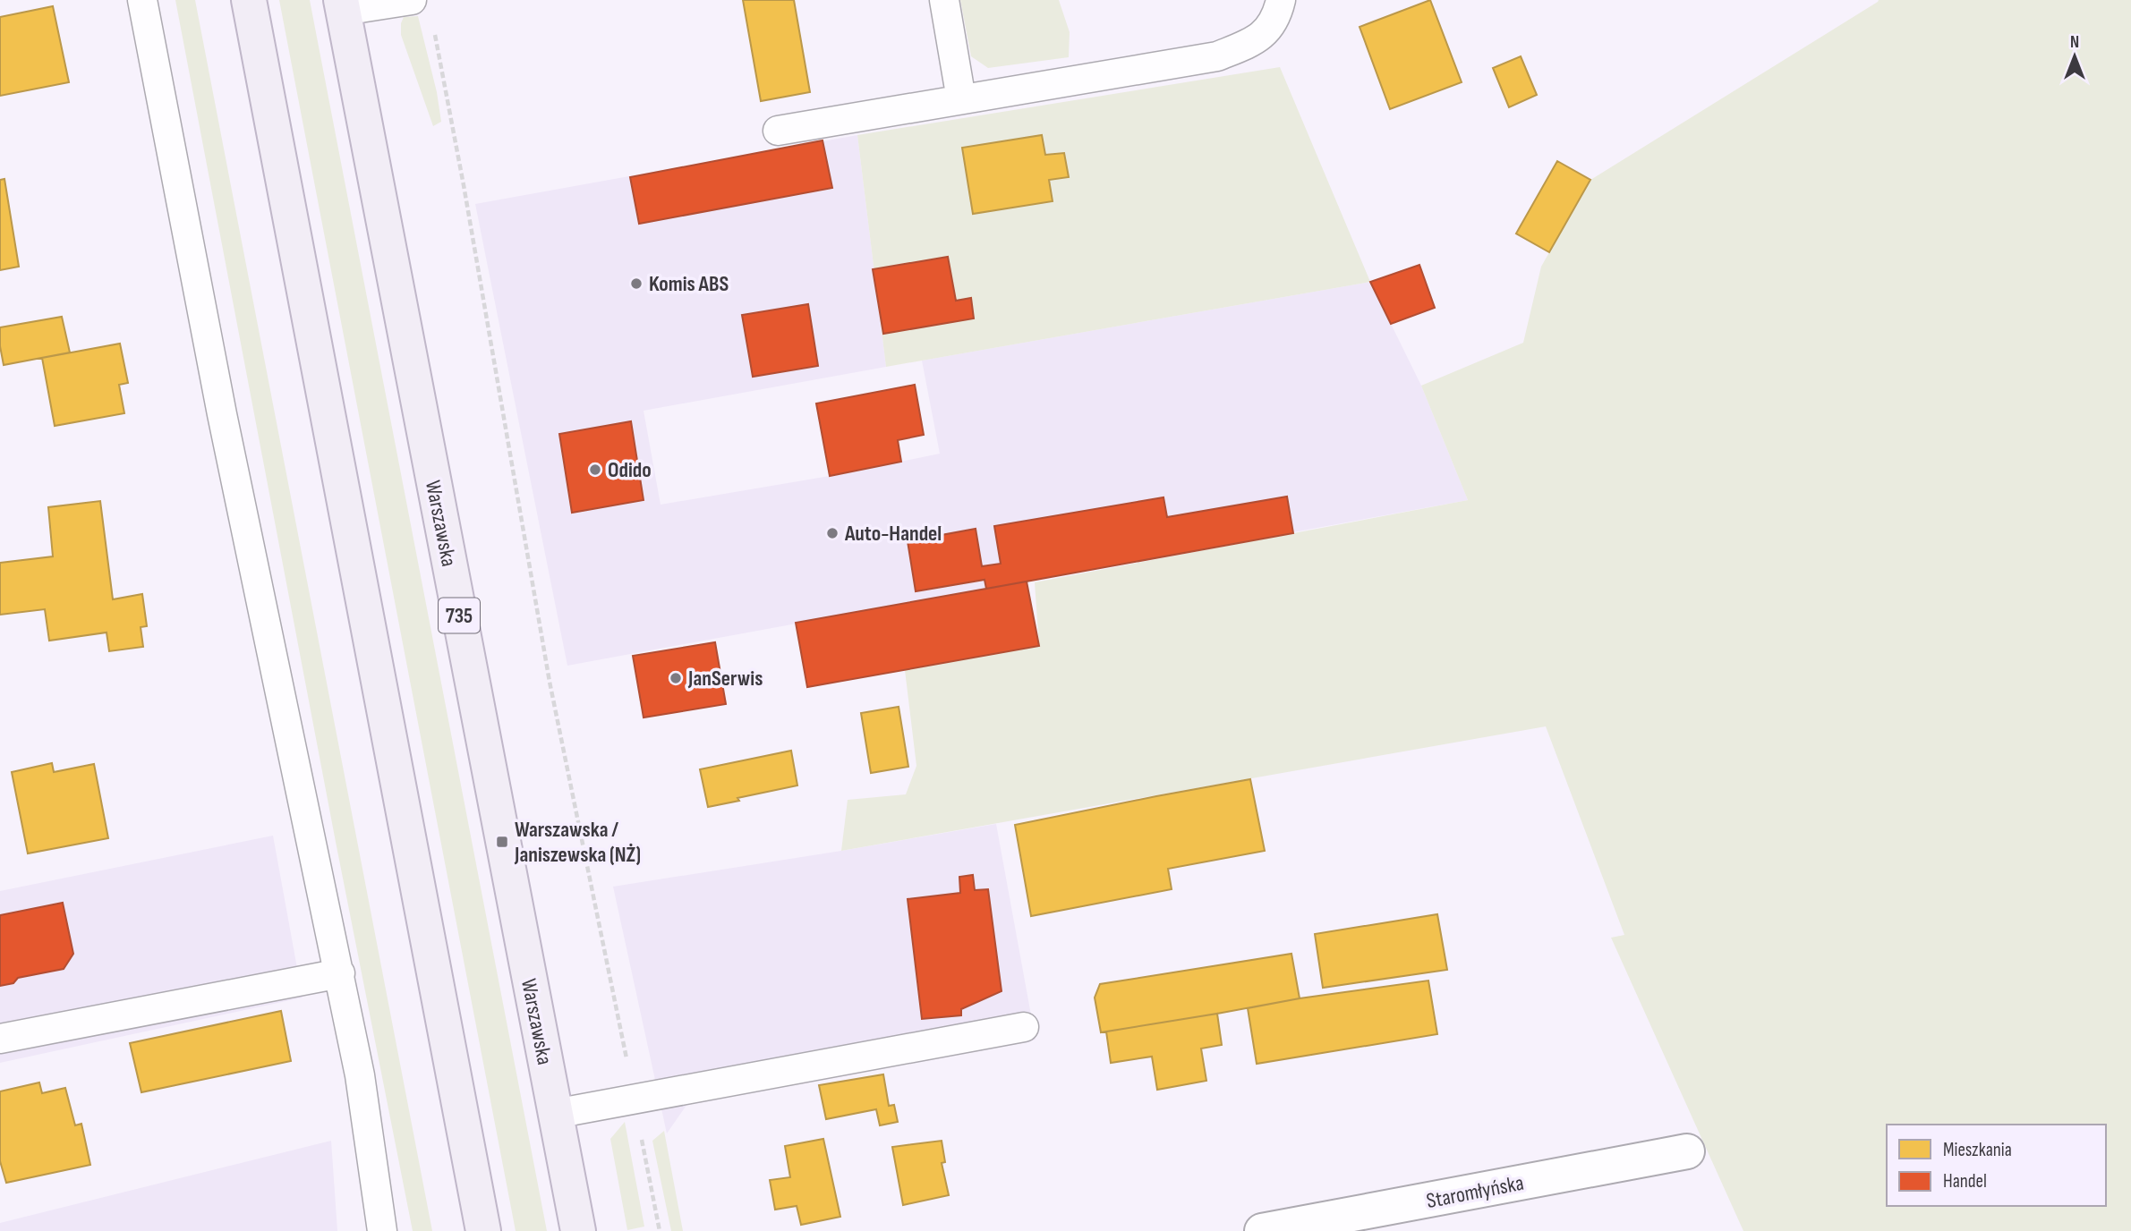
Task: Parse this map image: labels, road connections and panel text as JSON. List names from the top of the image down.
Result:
{
  "streets": {
    "main road": ["Warszawska", "735"],
    "street": ["Staromłyńska"]
  },
  "places": {
    "other": [
      "Komis ABS",
      "Odido",
      "Auto-Handel",
      "JanSerwis"
    ],
    "transit": ["Warszawska / Janiszewska (NŻ)"]
  },
  "legend": ["Mieszkania", "Handel"],
  "north": "top"
}
